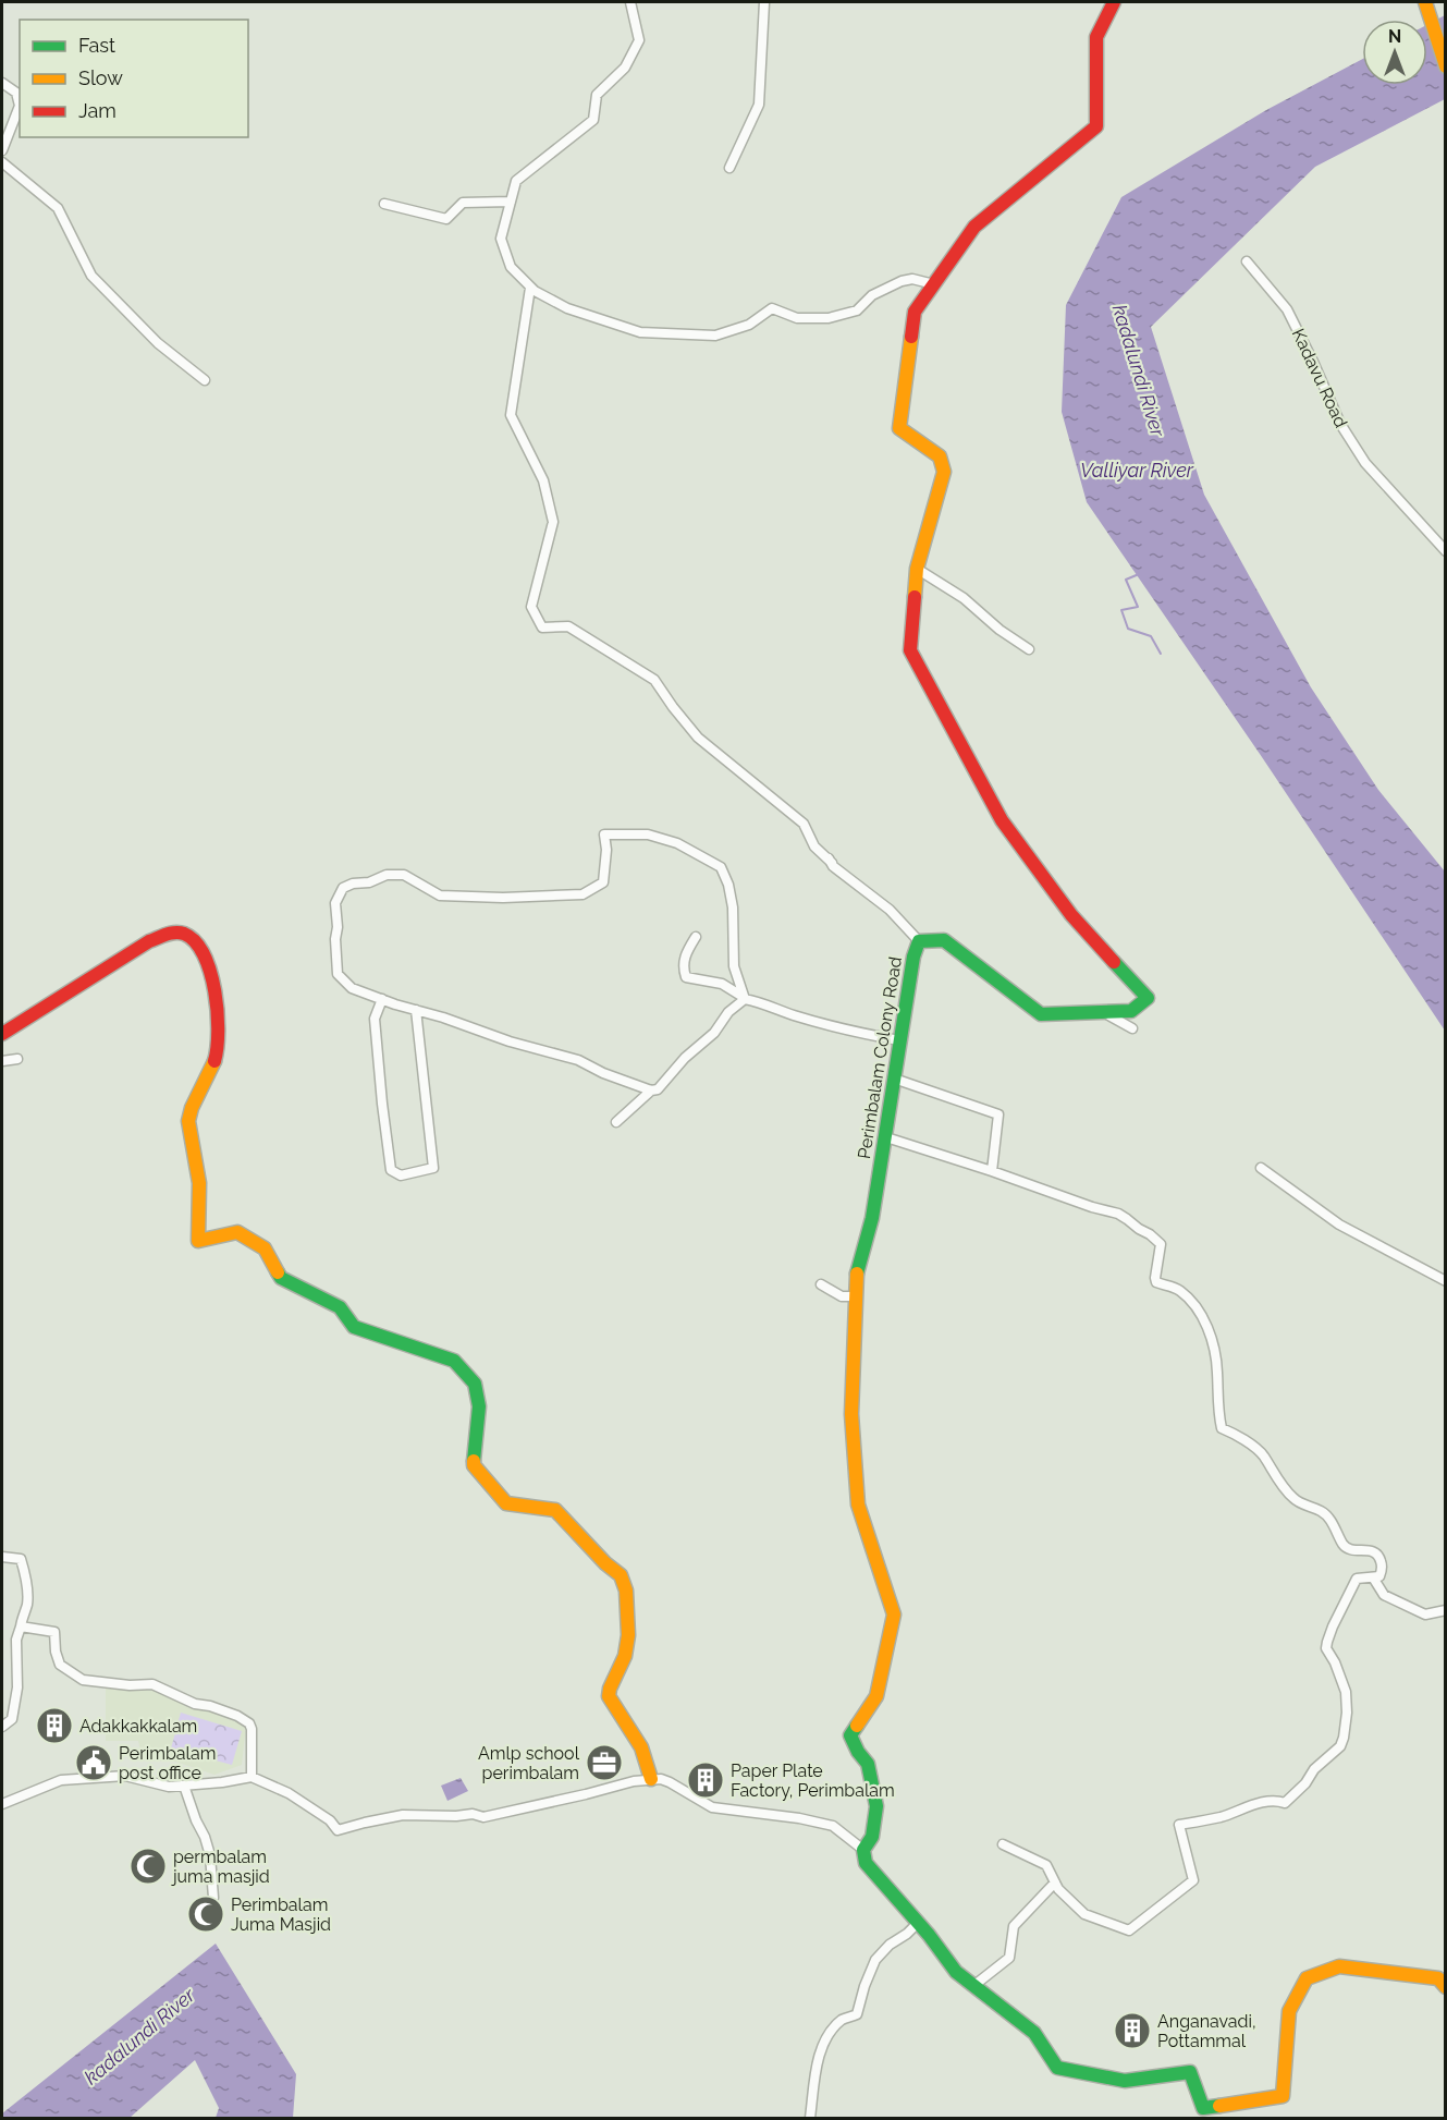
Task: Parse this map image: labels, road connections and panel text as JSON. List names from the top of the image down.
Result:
{
  "streets": {
    "street": ["Kadavu Road", "Perimbalam Colony Road"]
  },
  "water": ["kadalundi River", "Valliyar River"],
  "places": {
    "building": ["Adakkakkalam", "Paper Plate Factory, Perimbalam", "Anganavadi, Pottammal"],
    "public building": ["Perimbalam post office"],
    "office": ["Amlp school perimbalam"],
    "mosque": ["permbalam juma masjid", "Perimbalam Juma Masjid"]
  },
  "legend": ["Fast", "Slow", "Jam"],
  "north": "top"
}
